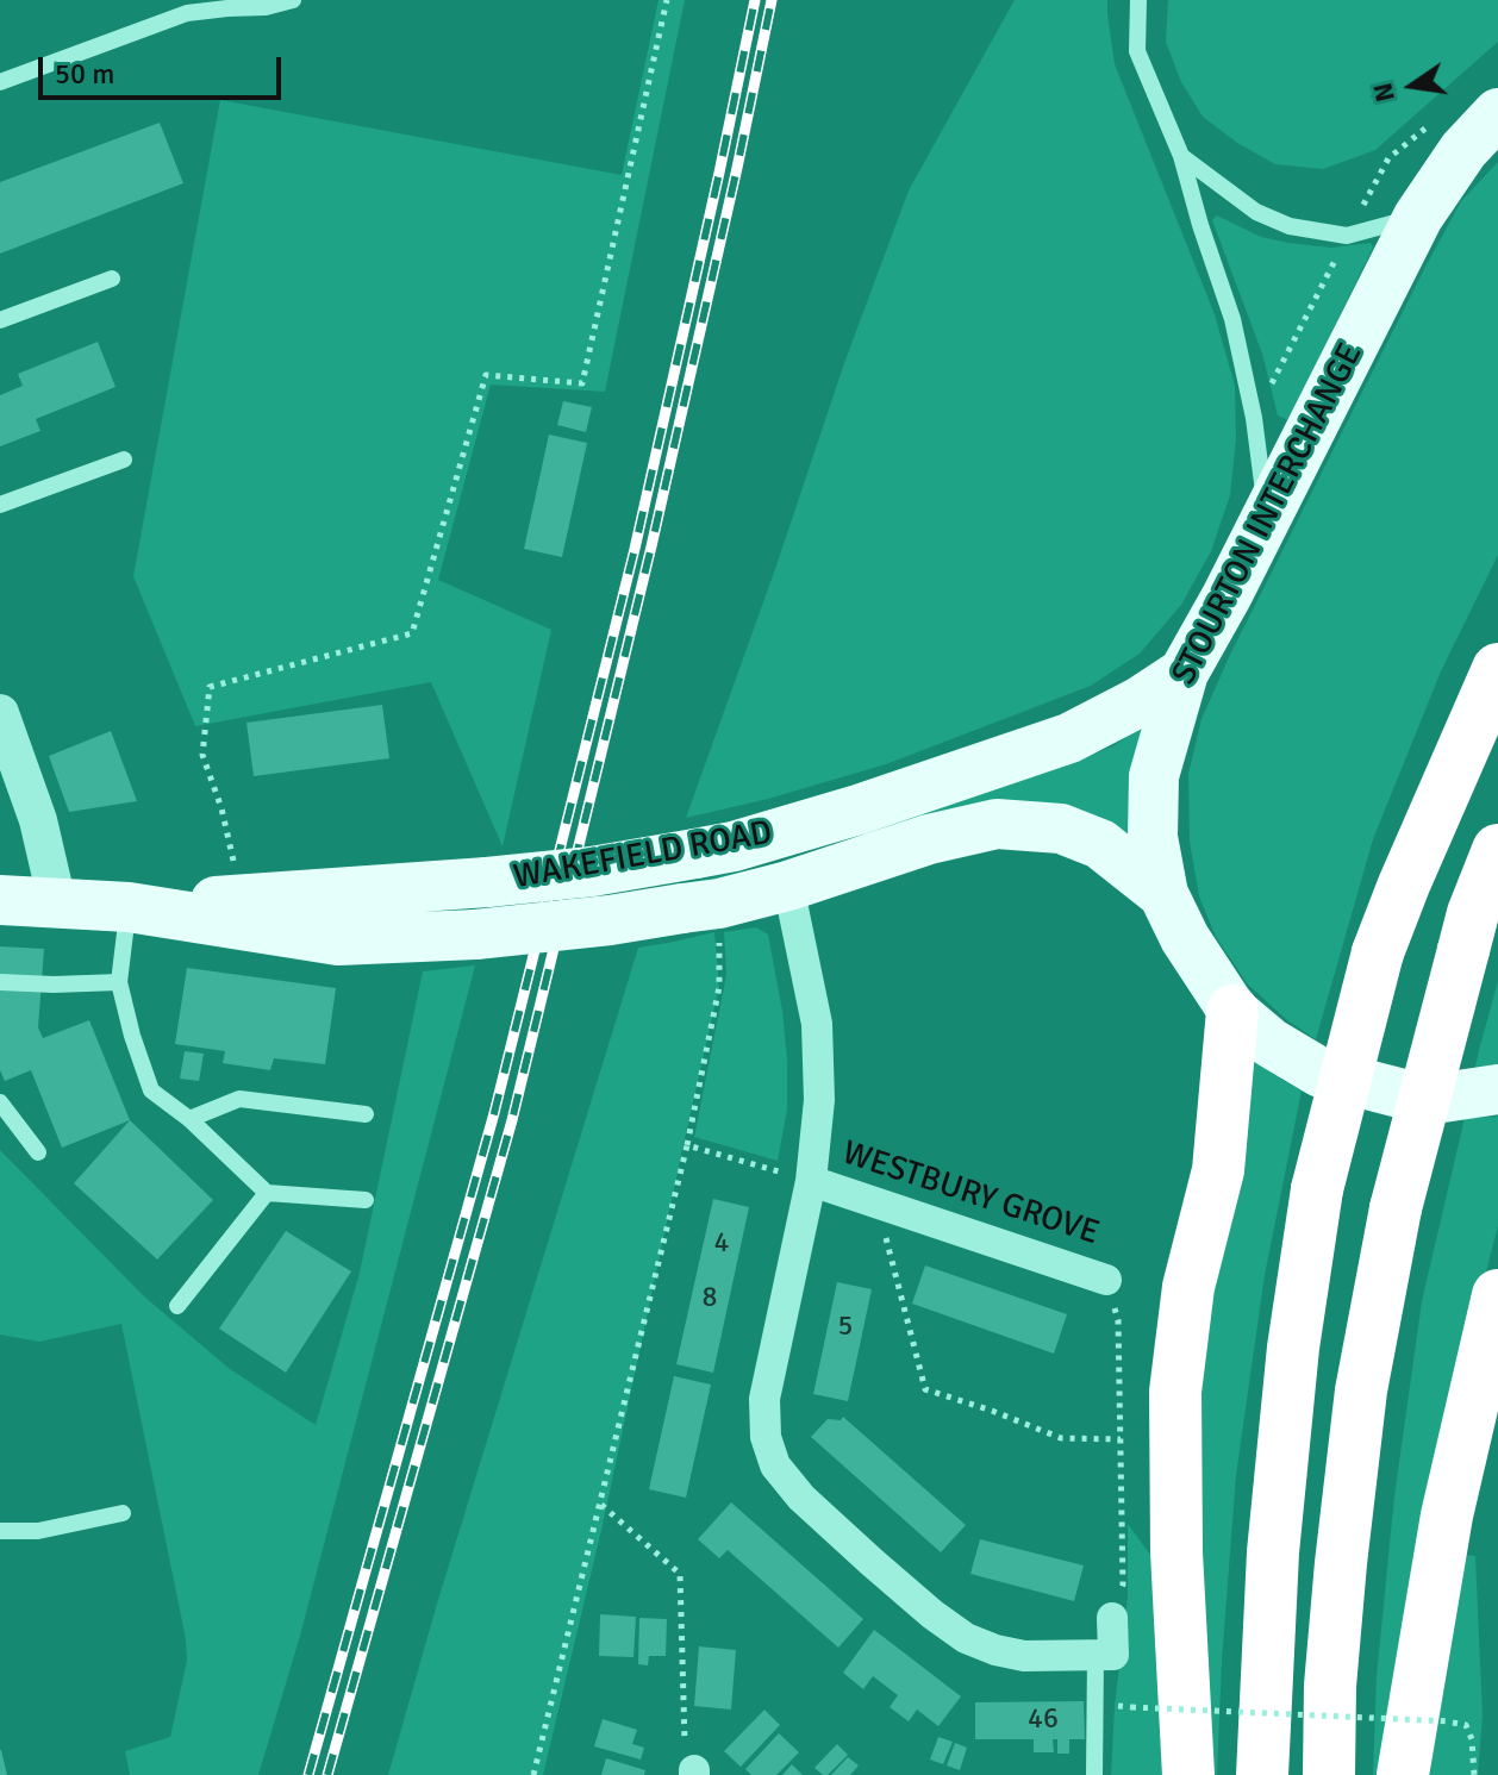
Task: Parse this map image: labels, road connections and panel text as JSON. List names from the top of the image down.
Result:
{
  "streets": {
    "main road": ["STOURTON INTERCHANGE", "WAKEFIELD ROAD"],
    "street": ["WESTBURY GROVE"]
  },
  "crossings": [
    ["STOURTON INTERCHANGE", "WAKEFIELD ROAD"]
  ],
  "house_numbers": [
    "4",
    "8",
    "5",
    "46"
  ],
  "scale_bar": "50 m",
  "north": "left"
}
